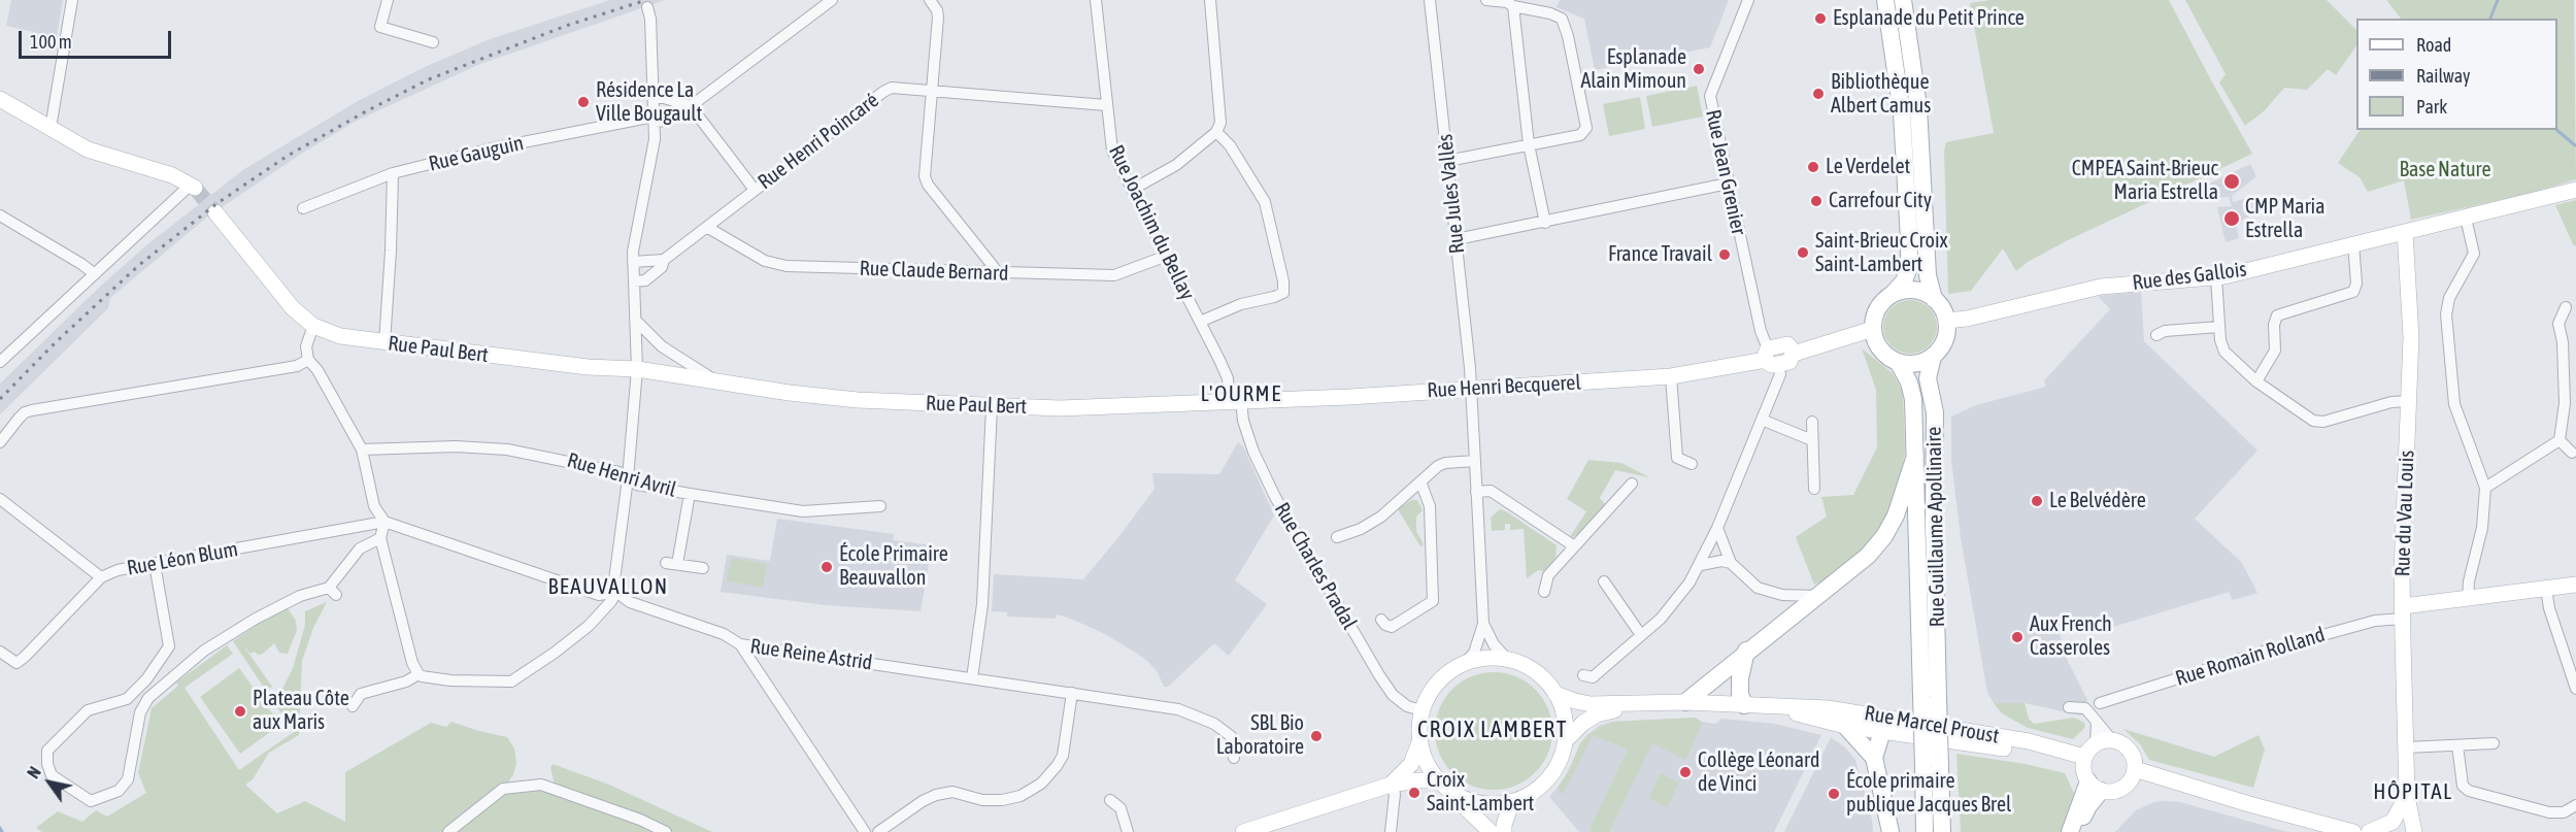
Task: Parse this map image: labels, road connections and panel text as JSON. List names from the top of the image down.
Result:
{
  "streets": {
    "main road": [
      "Rue des Gallois",
      "Rue Paul Bert",
      "Rue Henri Becquerel",
      "Rue du Vau Louis",
      "Rue Guillaume Apollinaire",
      "Rue Romain Rolland",
      "Rue Marcel Proust"
    ],
    "street": [
      "Rue Henri Poincaré",
      "Rue Gauguin",
      "Rue Jean Grenier",
      "Rue Jules Vallès",
      "Rue Joachim du Bellay",
      "Rue Claude Bernard",
      "Rue Henri Avril",
      "Rue Léon Blum",
      "Rue Charles Pradal",
      "Rue Reine Astrid"
    ]
  },
  "crossings": [
    ["Rue Henri Poincaré", "Rue Joachim du Bellay"],
    ["Rue Henri Poincaré", "Rue Claude Bernard"],
    ["Rue Jean Grenier", "Rue Henri Becquerel"],
    ["Rue Jules Vallès", "Rue Henri Becquerel"],
    ["Rue Joachim du Bellay", "Rue Claude Bernard"],
    ["Rue Joachim du Bellay", "Rue Paul Bert"],
    ["Rue Joachim du Bellay", "Rue Henri Becquerel"],
    ["Rue Joachim du Bellay", "Rue Charles Pradal"],
    ["Rue des Gallois", "Rue du Vau Louis"],
    ["Rue des Gallois", "Rue Guillaume Apollinaire"],
    ["Rue Paul Bert", "Rue Henri Becquerel"],
    ["Rue Paul Bert", "Rue Charles Pradal"],
    ["Rue Henri Becquerel", "Rue Charles Pradal"],
    ["Rue du Vau Louis", "Rue Romain Rolland"],
    ["Rue Charles Pradal", "Rue Marcel Proust"]
  ],
  "districts": [
    "L'OURME",
    "BEAUVALLON",
    "CROIX LAMBERT",
    "HÔPITAL"
  ],
  "parks": ["Base Nature"],
  "places": [
    "Esplanade du Petit Prince",
    "Esplanade Alain Mimoun",
    "Bibliothèque Albert Camus",
    "Résidence La Ville Bougault",
    "Le Verdelet",
    "CMPEA Saint-Brieuc Maria Estrella",
    "Carrefour City",
    "CMP Maria Estrella",
    "Saint-Brieuc Croix Saint-Lambert",
    "France Travail",
    "Le Belvédère",
    "École Primaire Beauvallon",
    "Aux French Casseroles",
    "Plateau Côte aux Maris",
    "SBL Bio Laboratoire",
    "Collège Léonard de Vinci",
    "Croix Saint-Lambert",
    "École primaire publique Jacques Brel"
  ],
  "legend": ["Road", "Railway", "Park"],
  "scale_bar": "100 m",
  "north": "top left"
}
